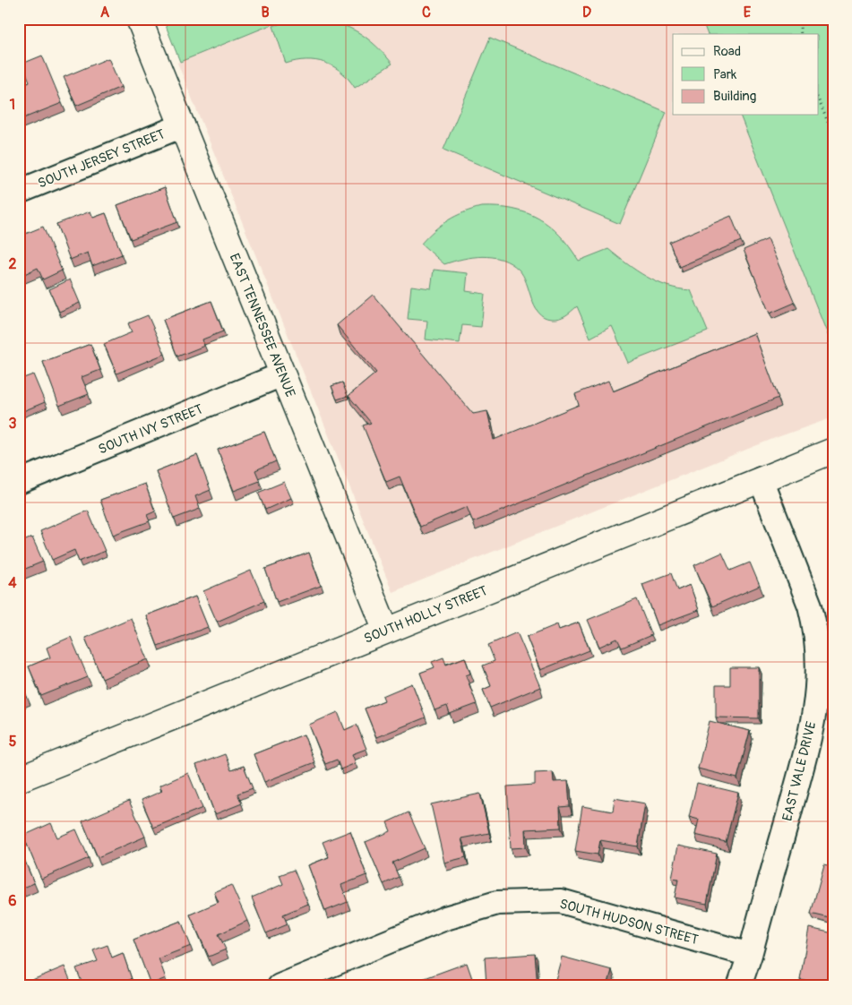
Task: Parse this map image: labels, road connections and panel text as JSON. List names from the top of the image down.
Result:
{
  "streets": {
    "main road": ["EAST TENNESSEE AVENUE", "SOUTH HOLLY STREET"],
    "street": [
      "SOUTH JERSEY STREET",
      "SOUTH IVY STREET",
      "EAST VALE DRIVE",
      "SOUTH HUDSON STREET"
    ]
  },
  "crossings": [
    ["SOUTH JERSEY STREET", "EAST TENNESSEE AVENUE"],
    ["EAST TENNESSEE AVENUE", "SOUTH IVY STREET"],
    ["EAST TENNESSEE AVENUE", "SOUTH HOLLY STREET"],
    ["SOUTH HOLLY STREET", "EAST VALE DRIVE"],
    ["EAST VALE DRIVE", "SOUTH HUDSON STREET"]
  ],
  "legend": ["Road", "Park", "Building"],
  "grid": {
    "columns": [
      "A",
      "B",
      "C",
      "D",
      "E"
    ],
    "rows": [
      "1",
      "2",
      "3",
      "4",
      "5",
      "6"
    ]
  }
}
